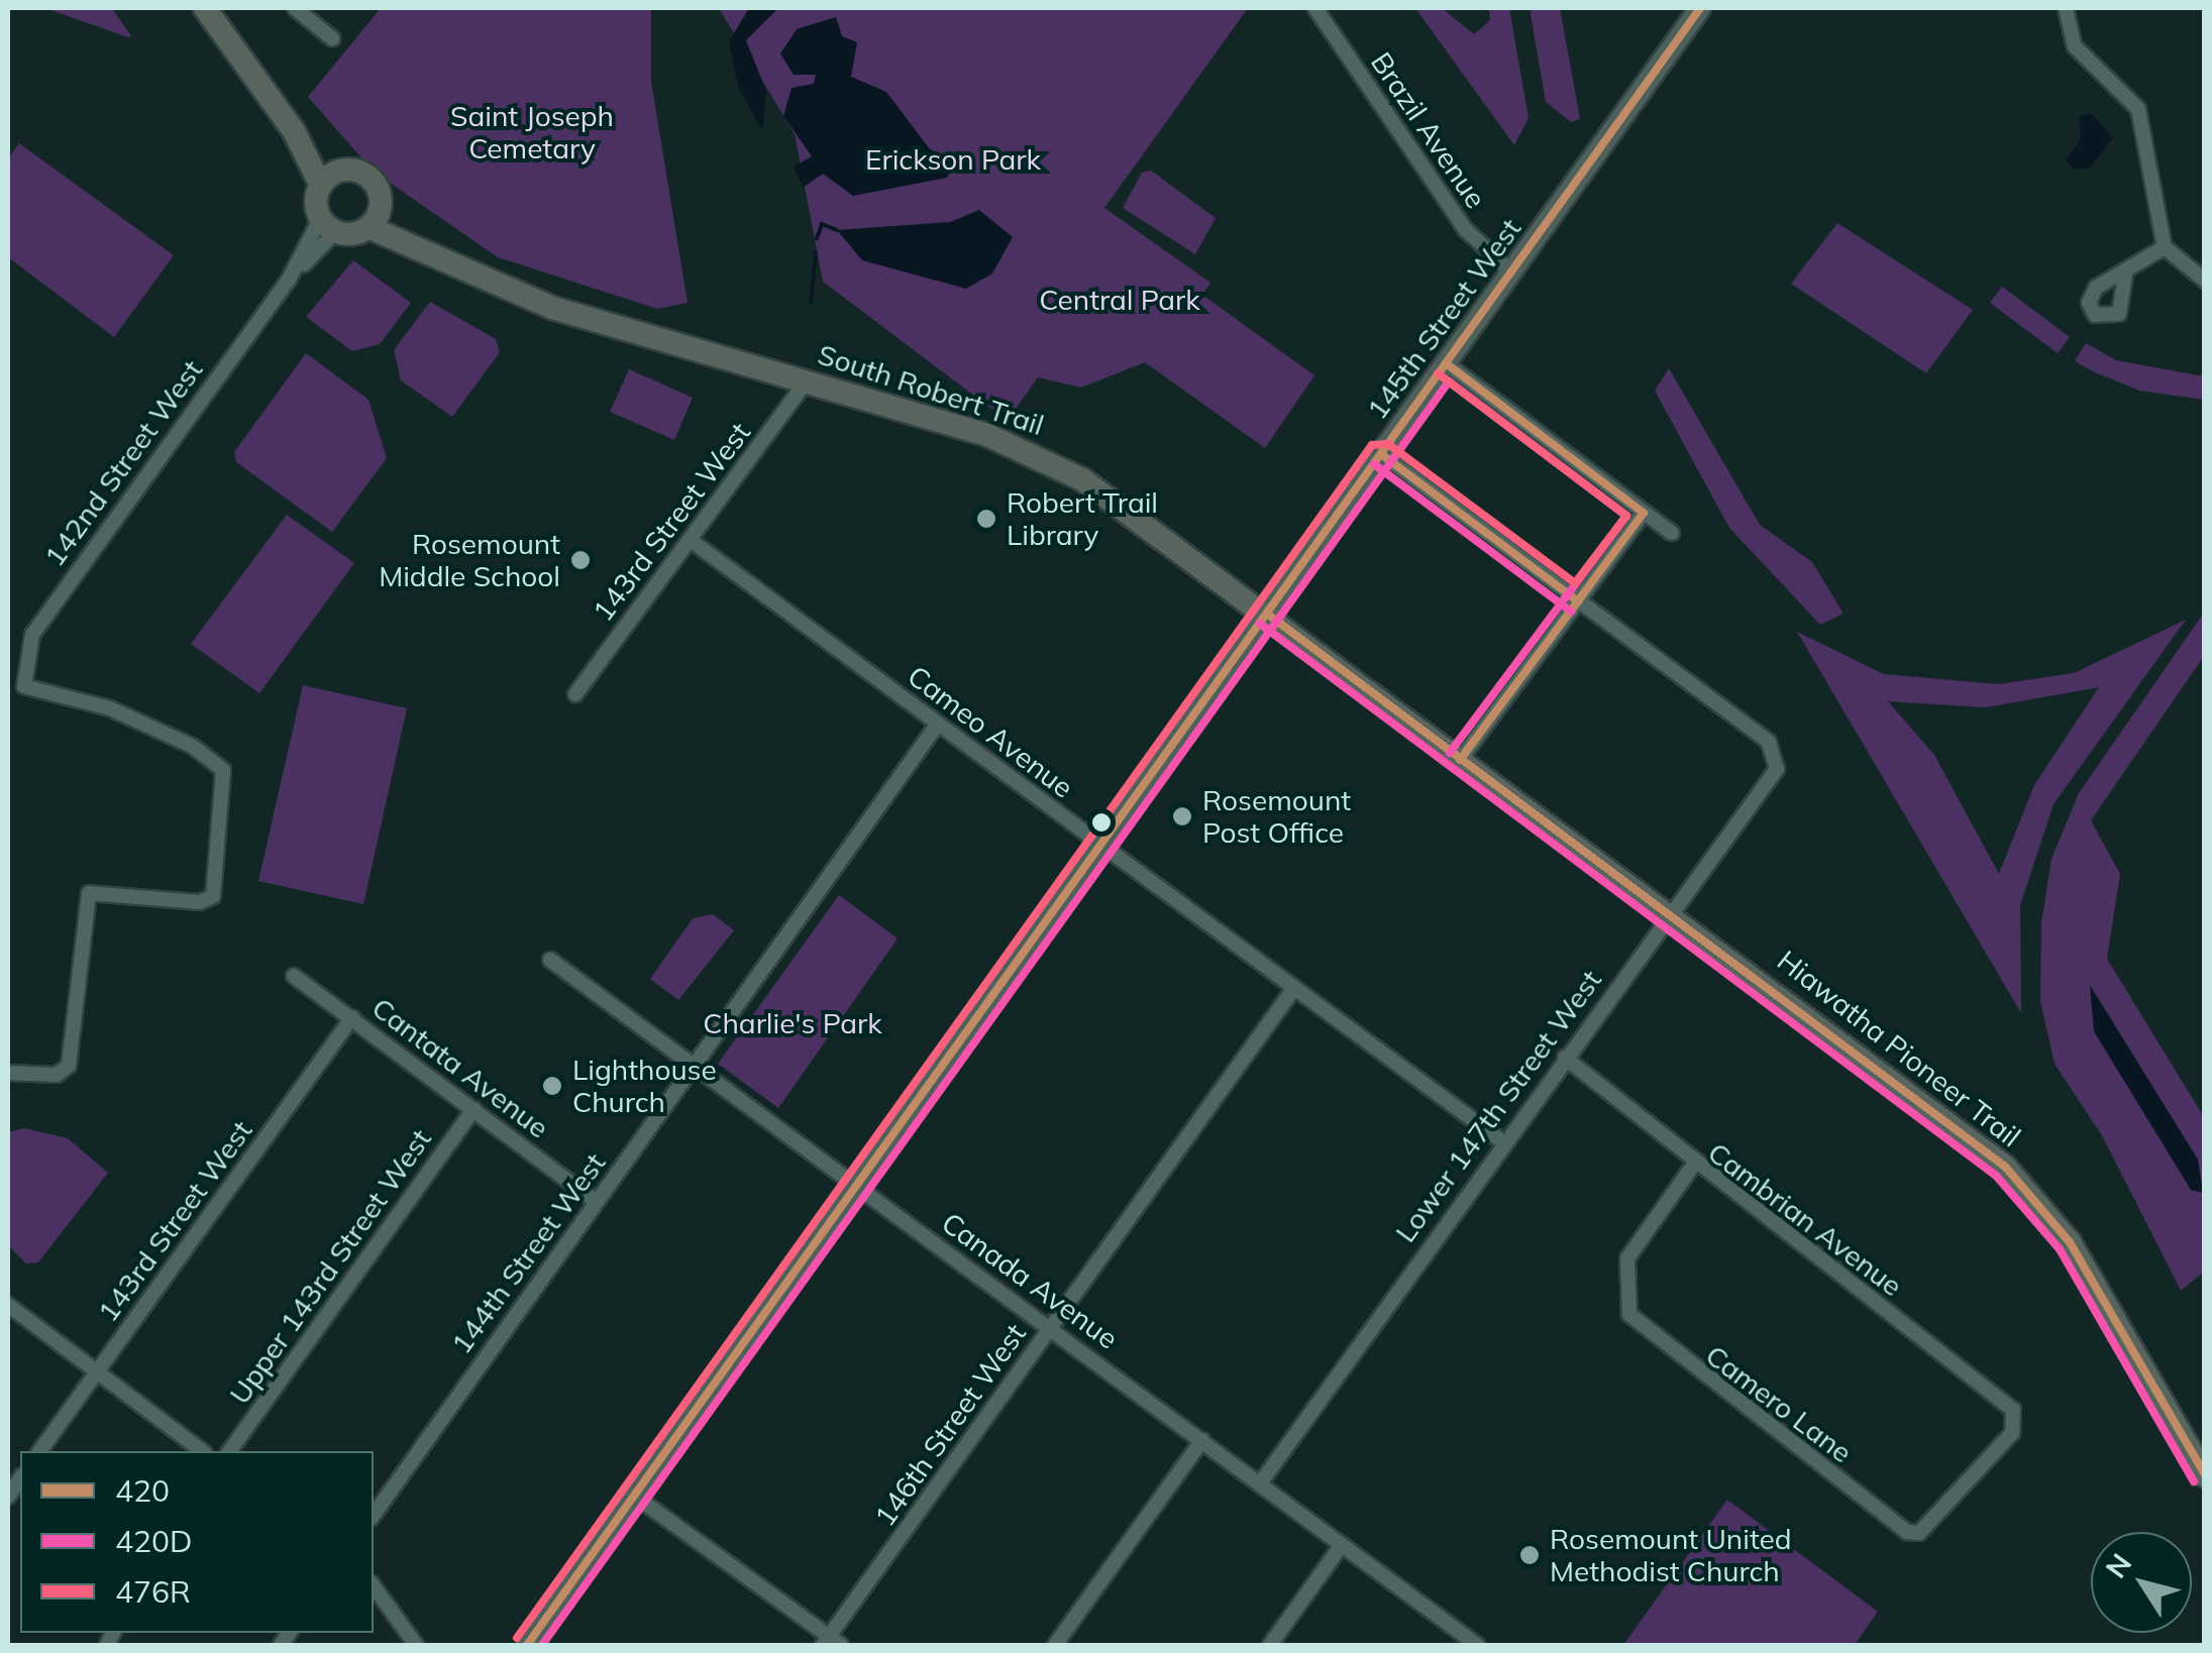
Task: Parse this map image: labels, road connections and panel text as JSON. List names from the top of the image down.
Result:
{
  "streets": {
    "main road": ["South Robert Trail", "Hiawatha Pioneer Trail"],
    "street": [
      "Brazil Avenue",
      "145th Street West",
      "142nd Street West",
      "143rd Street West",
      "Cameo Avenue",
      "Cantata Avenue",
      "Lower 147th Street West",
      "Cambrian Avenue",
      "144th Street West",
      "Upper 143rd Street West",
      "Canada Avenue",
      "Camero Lane",
      "146th Street West"
    ]
  },
  "crossings": [
    ["Brazil Avenue", "145th Street West"],
    ["145th Street West", "South Robert Trail"],
    ["145th Street West", "Cameo Avenue"],
    ["145th Street West", "Canada Avenue"],
    ["South Robert Trail", "143rd Street West"],
    ["South Robert Trail", "Hiawatha Pioneer Trail"],
    ["143rd Street West", "Cameo Avenue"],
    ["143rd Street West", "Cantata Avenue"],
    ["Cameo Avenue", "Lower 147th Street West"],
    ["Cameo Avenue", "144th Street West"],
    ["Cameo Avenue", "146th Street West"],
    ["Hiawatha Pioneer Trail", "Lower 147th Street West"],
    ["Cantata Avenue", "144th Street West"],
    ["Cantata Avenue", "Upper 143rd Street West"],
    ["Lower 147th Street West", "Cambrian Avenue"],
    ["Lower 147th Street West", "Canada Avenue"],
    ["Cambrian Avenue", "Camero Lane"],
    ["144th Street West", "Canada Avenue"],
    ["Canada Avenue", "146th Street West"]
  ],
  "parks": [
    "Saint Joseph Cemetary",
    "Erickson Park",
    "Central Park",
    "Charlie's Park"
  ],
  "places": [
    "Robert Trail Library",
    "Rosemount Middle School",
    "Rosemount Post Office",
    "Lighthouse Church",
    "Rosemount United Methodist Church"
  ],
  "lines": ["transit line 420", "transit line 476R", "transit line 420D"],
  "legend": ["420", "420D", "476R"],
  "north": "top left"
}
